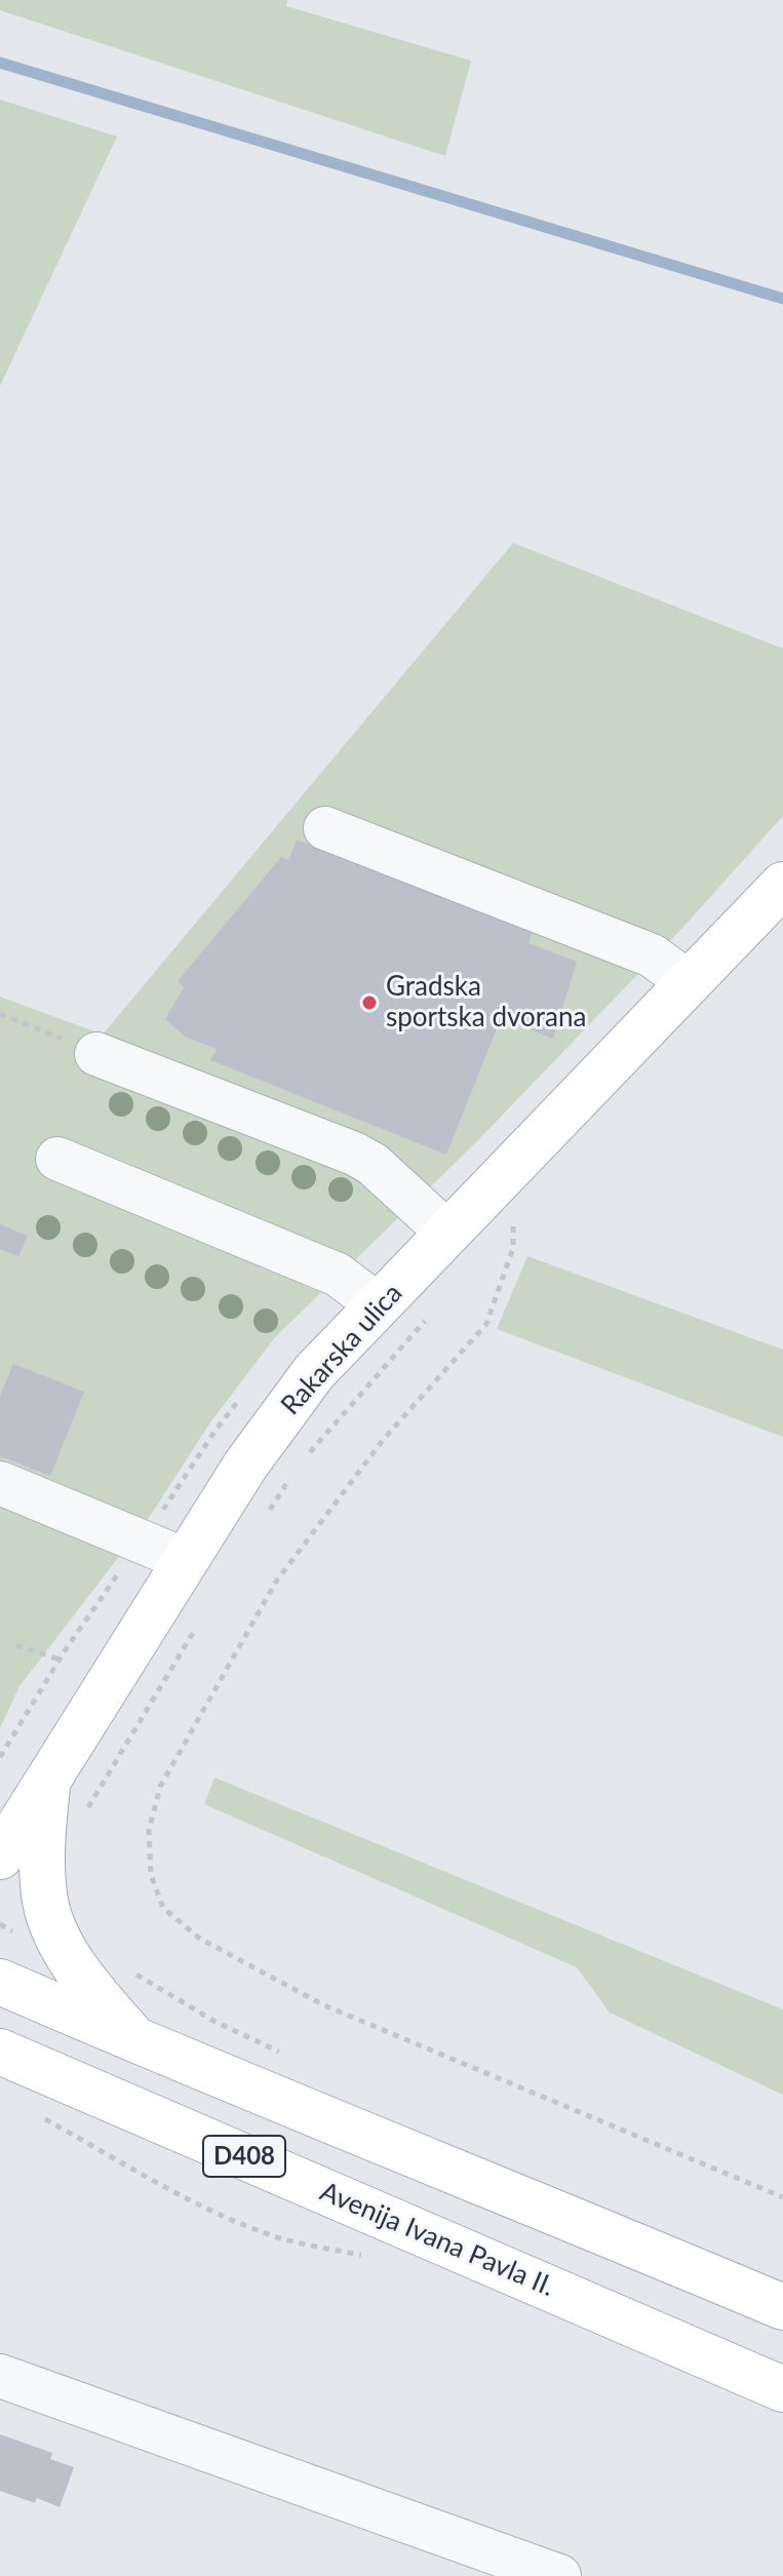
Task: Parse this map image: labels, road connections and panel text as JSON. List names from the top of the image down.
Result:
{
  "streets": {
    "main road": ["Rakarska ulica", "D408", "Avenija Ivana Pavla II."]
  },
  "places": ["Gradska sportska dvorana"]
}
